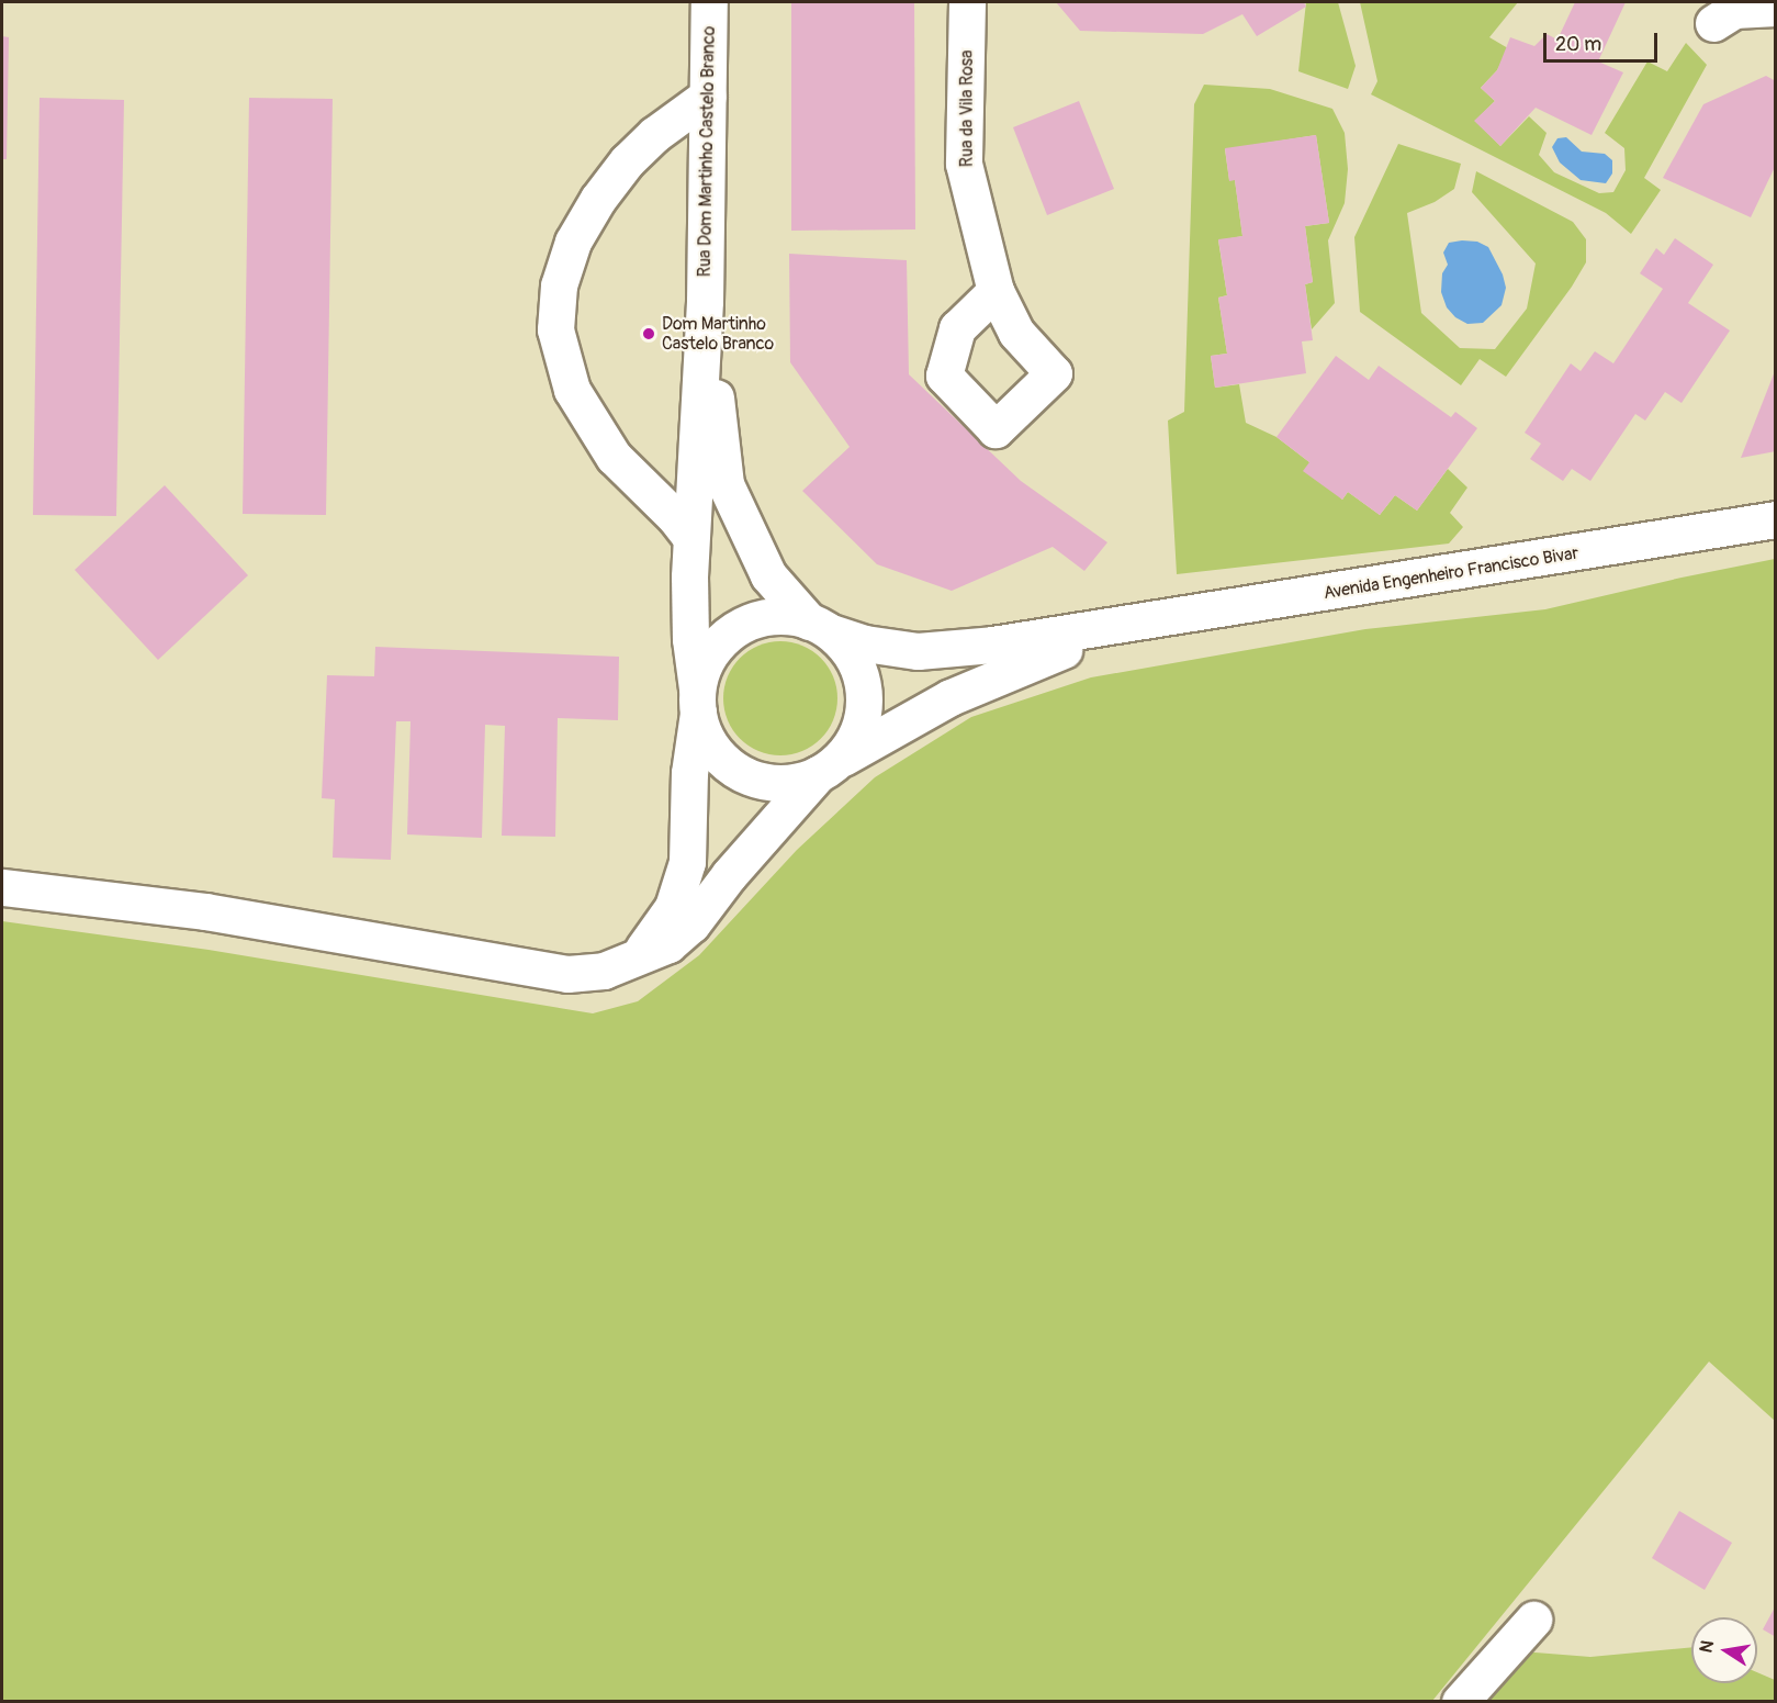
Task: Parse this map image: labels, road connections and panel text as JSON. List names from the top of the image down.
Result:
{
  "streets": {
    "street": ["Rua da Vila Rosa", "Rua Dom Martinho Castelo Branco", "Avenida Engenheiro Francisco Bivar"]
  },
  "places": ["Dom Martinho Castelo Branco"],
  "scale_bar": "20 m",
  "north": "left"
}
